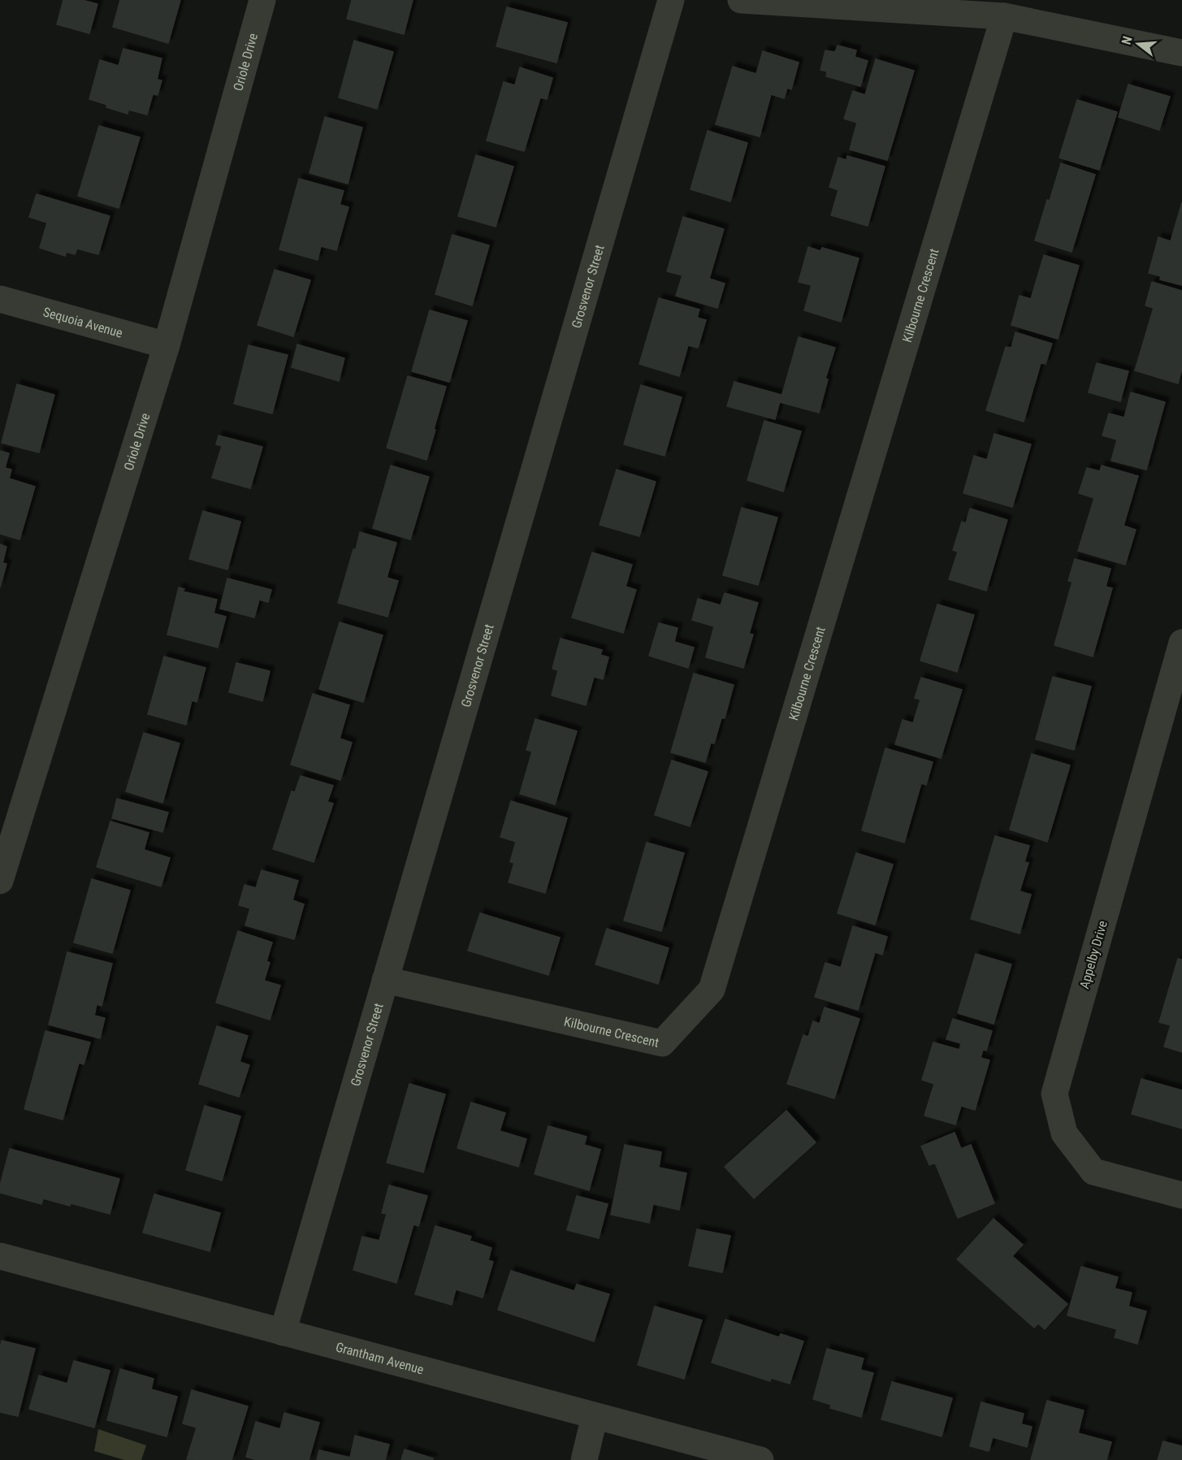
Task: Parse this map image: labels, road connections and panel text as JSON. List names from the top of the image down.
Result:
{
  "streets": {
    "street": [
      "Oriole Drive",
      "Grosvenor Street",
      "Kilbourne Crescent",
      "Sequoia Avenue",
      "Appelby Drive",
      "Grantham Avenue"
    ]
  },
  "crossings": [
    ["Oriole Drive", "Sequoia Avenue"],
    ["Grosvenor Street", "Kilbourne Crescent"],
    ["Grosvenor Street", "Grantham Avenue"]
  ],
  "north": "left"
}
